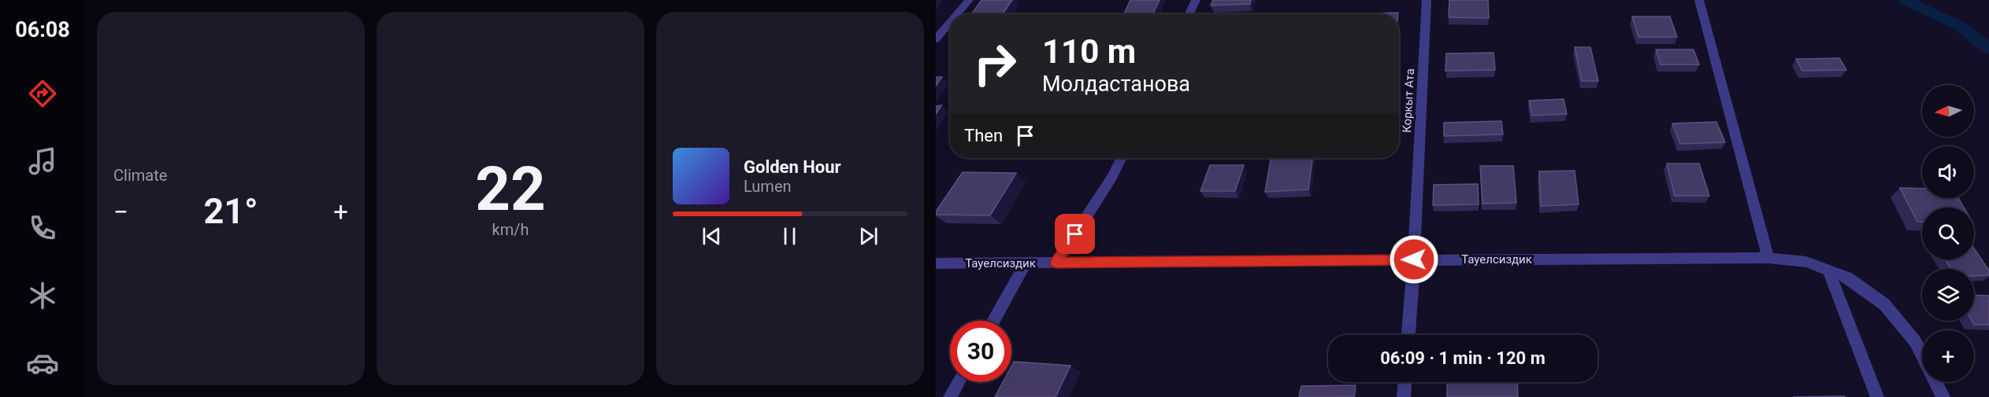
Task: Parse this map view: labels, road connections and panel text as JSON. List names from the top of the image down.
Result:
{
  "streets": {
    "street": ["Коркыт Ата", "Тауелсиздик"]
  },
  "crossings": [
    ["Коркыт Ата", "Тауелсиздик"]
  ],
  "north": "left",
  "page": {
    "tabs": "06:08",
    "tile": [
      "Climate",
      ["22", "km/h"]
    ],
    "turn": ["110 m", "Молдастанова"],
    "map_buttons": "+",
    "then": "Then",
    "song": ["Golden Hour", "Lumen"],
    "heat": ["−", "21°", "+"],
    "limit": "30",
    "trip": "06:09 · 1 min · 120 m"
  }
}
